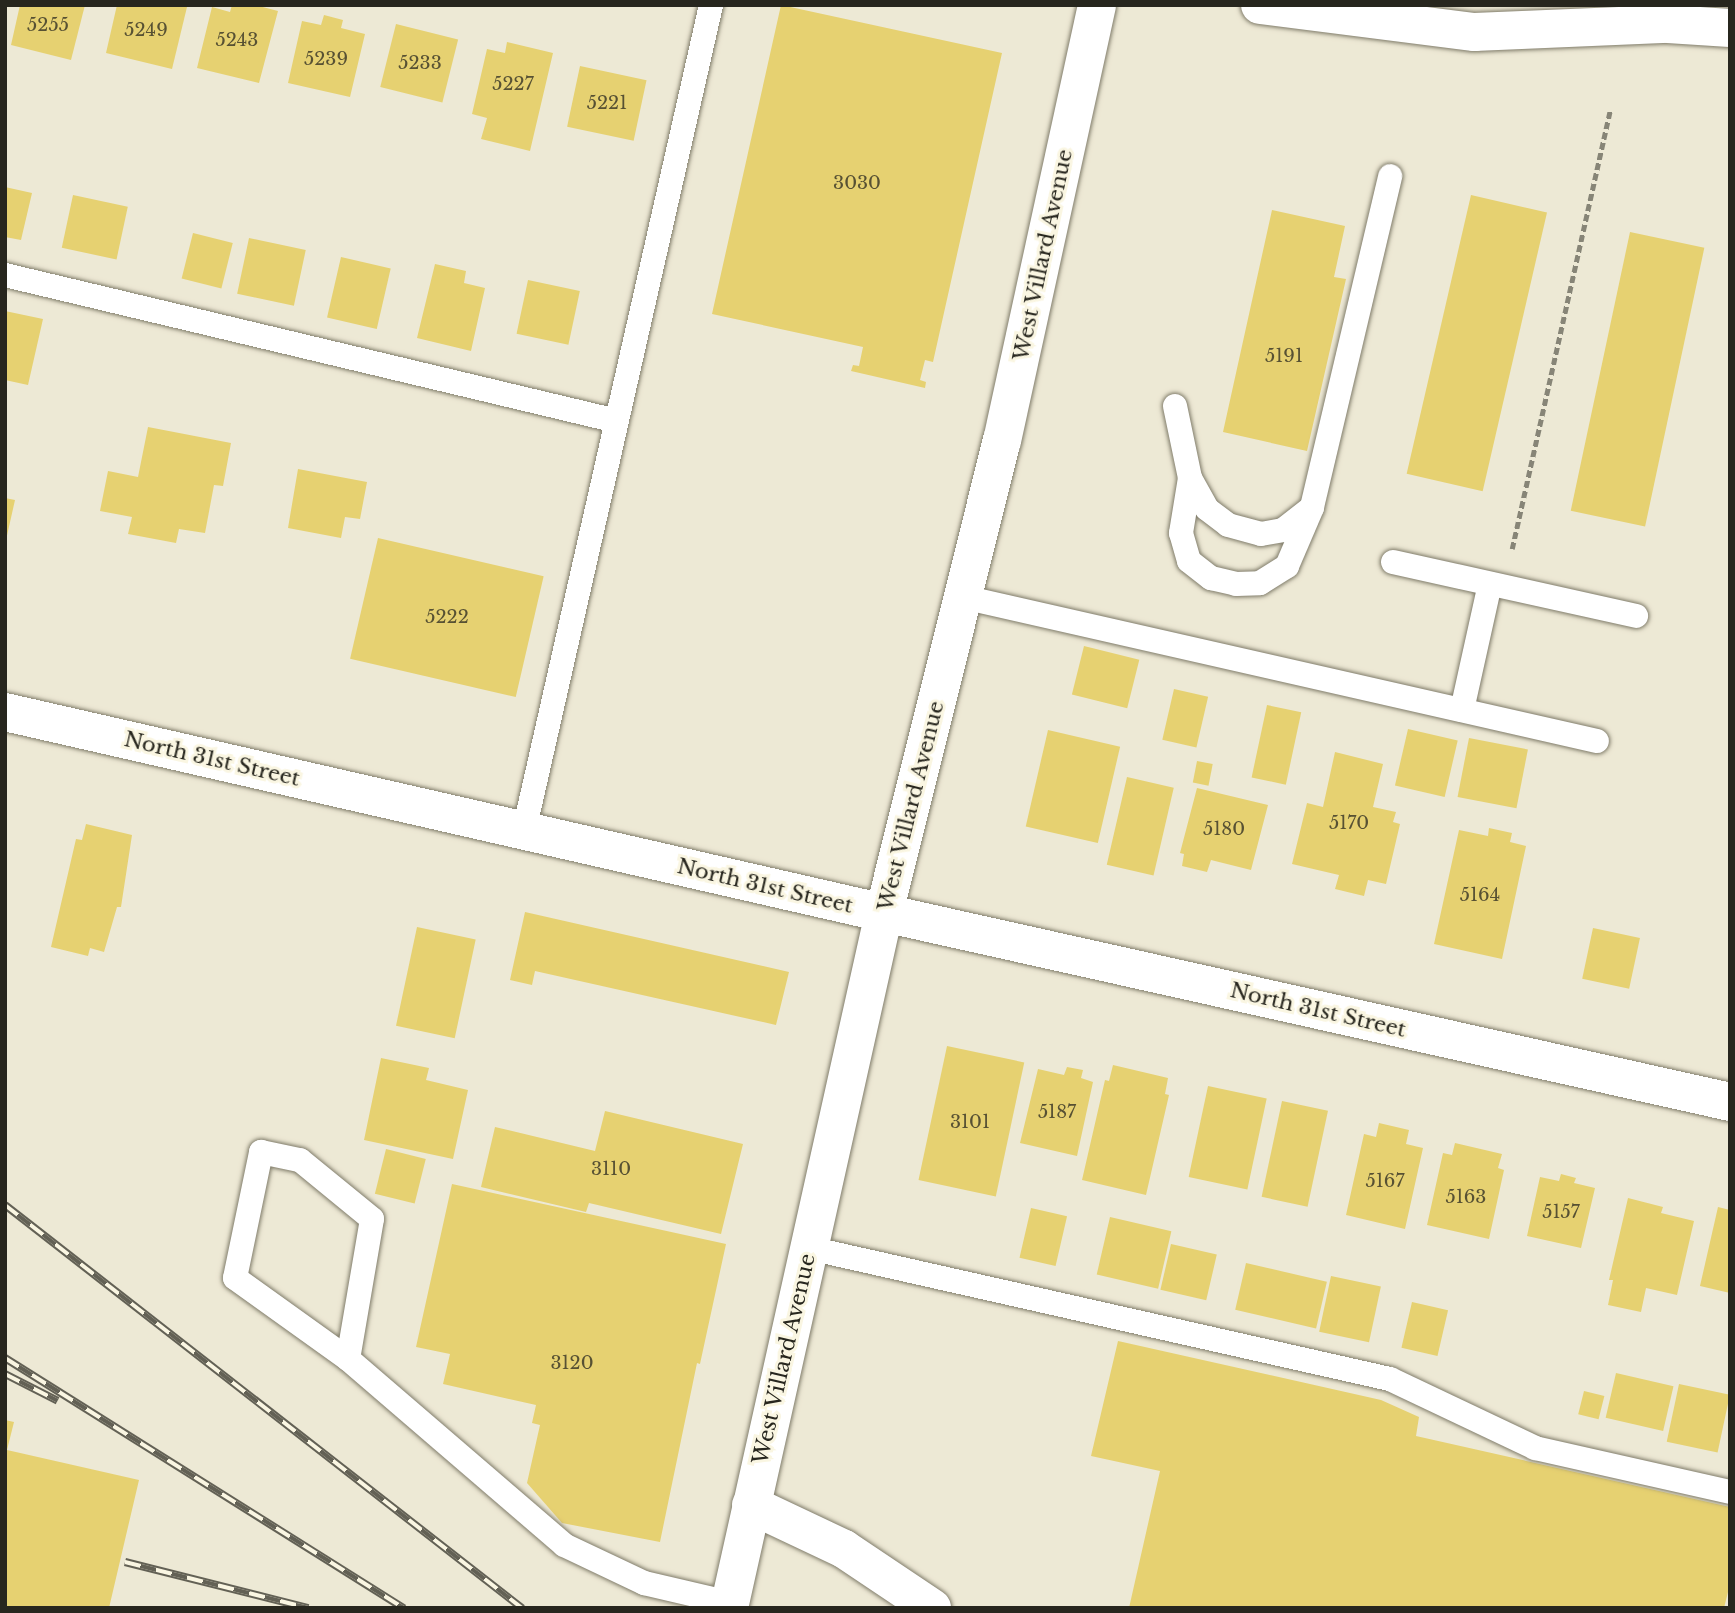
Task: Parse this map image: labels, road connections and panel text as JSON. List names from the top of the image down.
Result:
{
  "streets": {
    "street": ["West Villard Avenue", "North 31st Street"]
  },
  "crossings": [
    ["West Villard Avenue", "North 31st Street"]
  ],
  "house_numbers": [
    "5255",
    "5249",
    "5243",
    "5239",
    "5233",
    "5227",
    "5221",
    "3030",
    "5191",
    "5222",
    "5170",
    "5180",
    "5164",
    "5187",
    "3101",
    "3110",
    "5167",
    "5163",
    "5157",
    "3120"
  ]
}
